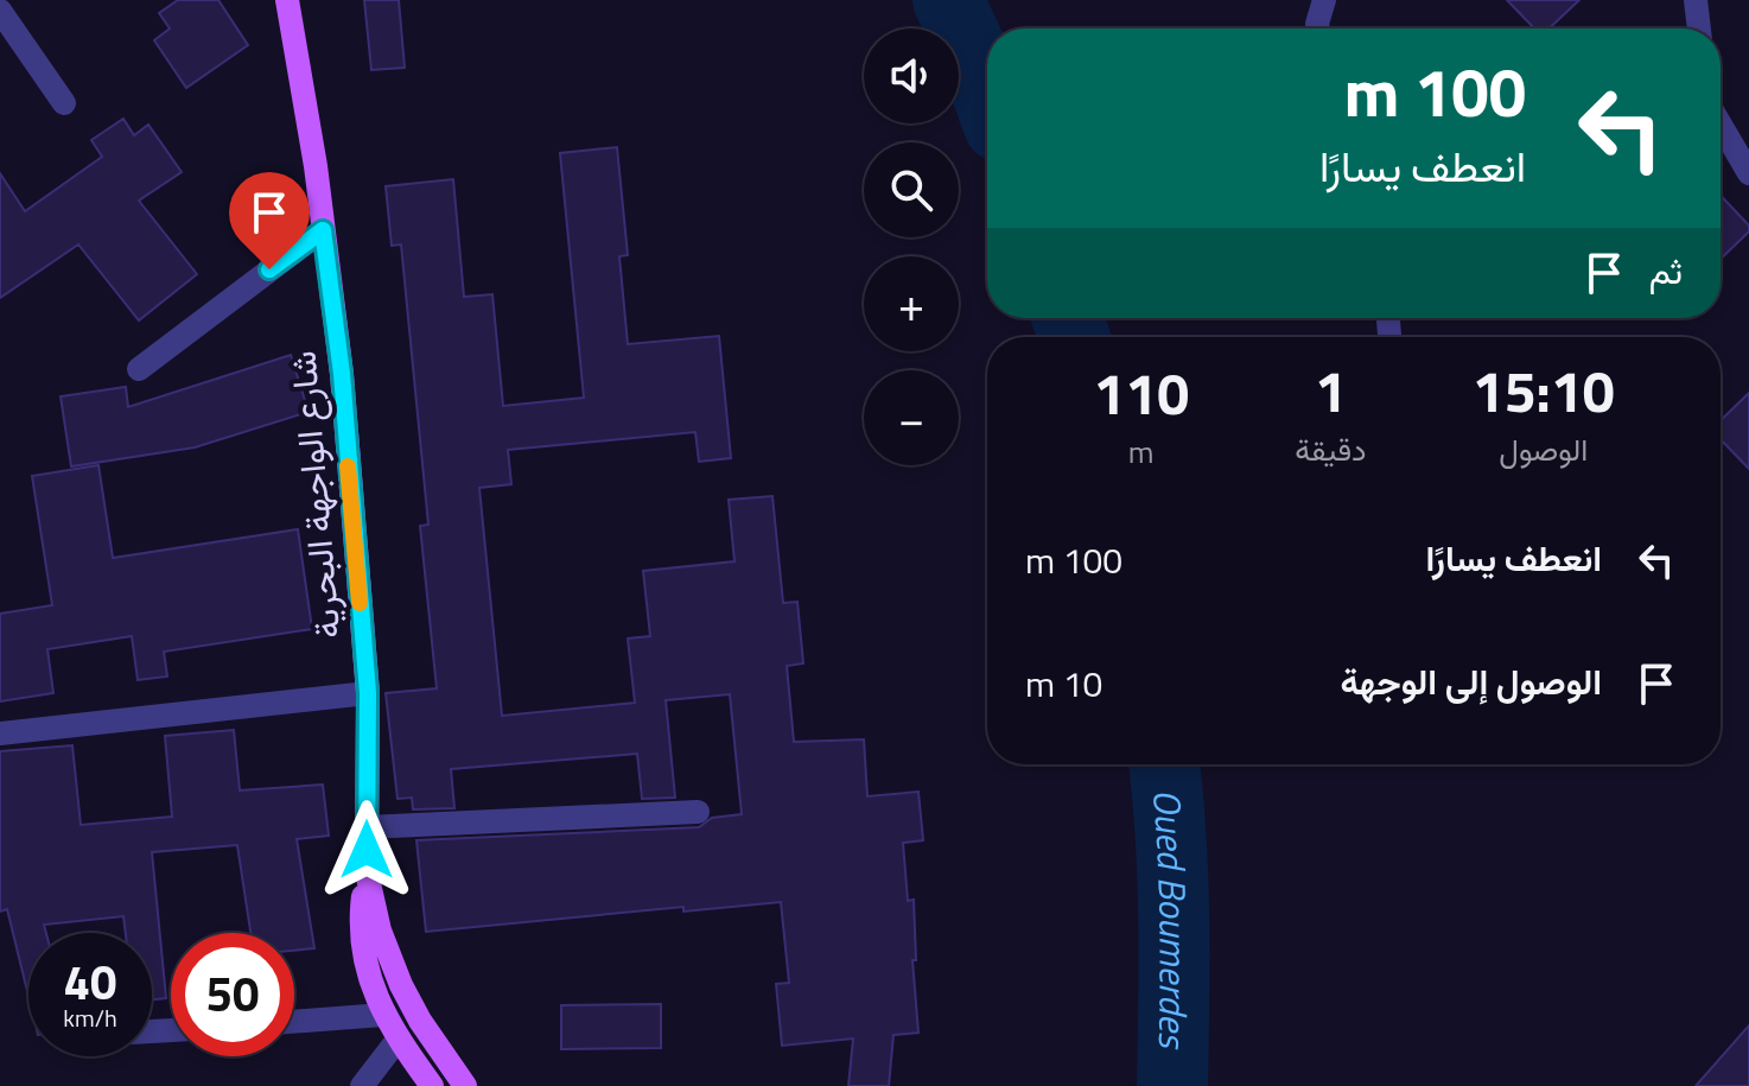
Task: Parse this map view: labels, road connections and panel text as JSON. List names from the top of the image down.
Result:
{
  "streets": {
    "main road": ["شارع الواجهة البحرية"]
  },
  "water": ["Oued Boumerdes"],
  "page": {
    "map_buttons": ["+", "−"],
    "turn": ["100 m", "انعطف يسارًا"],
    "then": "ثم",
    "eta": [
      "15:10",
      "الوصول",
      "1",
      "دقيقة",
      "110",
      "m"
    ],
    "list": [
      {
        "name": "انعطف يسارًا",
        "value": "100 m"
      },
      {
        "name": "الوصول إلى الوجهة",
        "value": "10 m"
      }
    ],
    "speed": "40 km/h",
    "limit": "50"
  }
}
